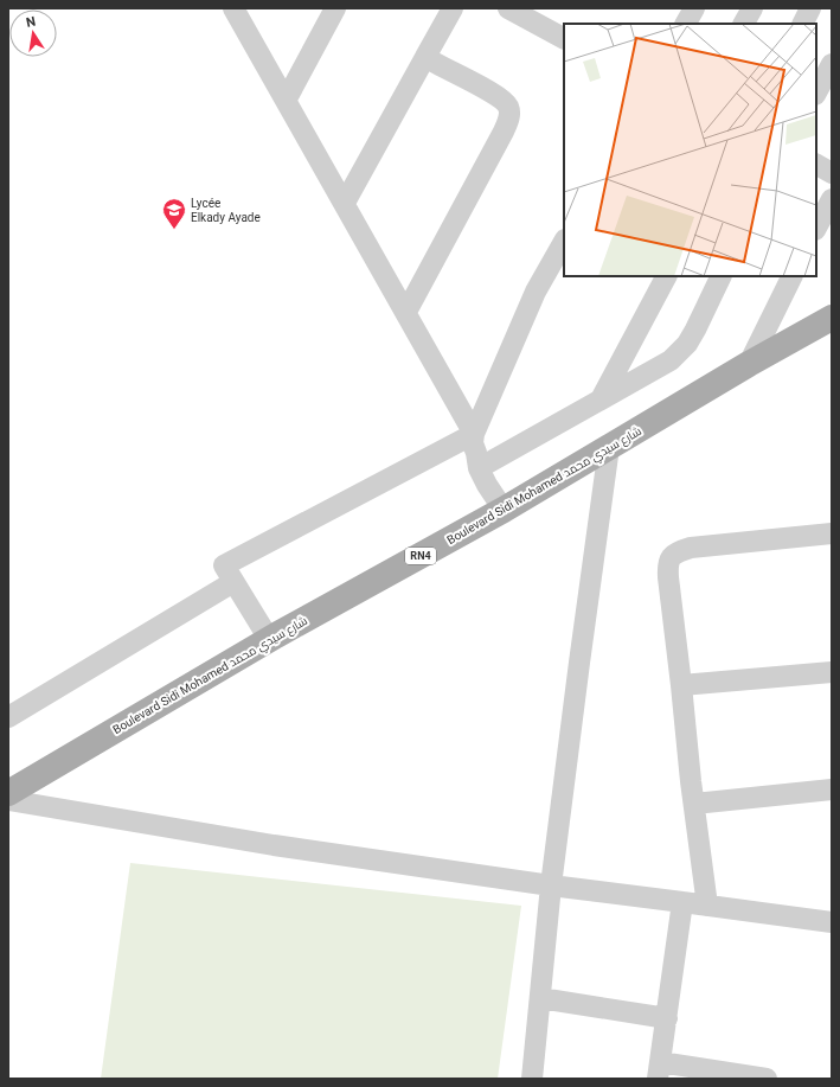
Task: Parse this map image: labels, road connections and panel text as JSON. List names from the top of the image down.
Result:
{
  "streets": {
    "main road": ["Boulevard Sidi Mohamed شارع سيدي محمد", "RN4"]
  },
  "places": {
    "school or university": ["Lycée Elkady Ayade"]
  },
  "north": "top"
}
